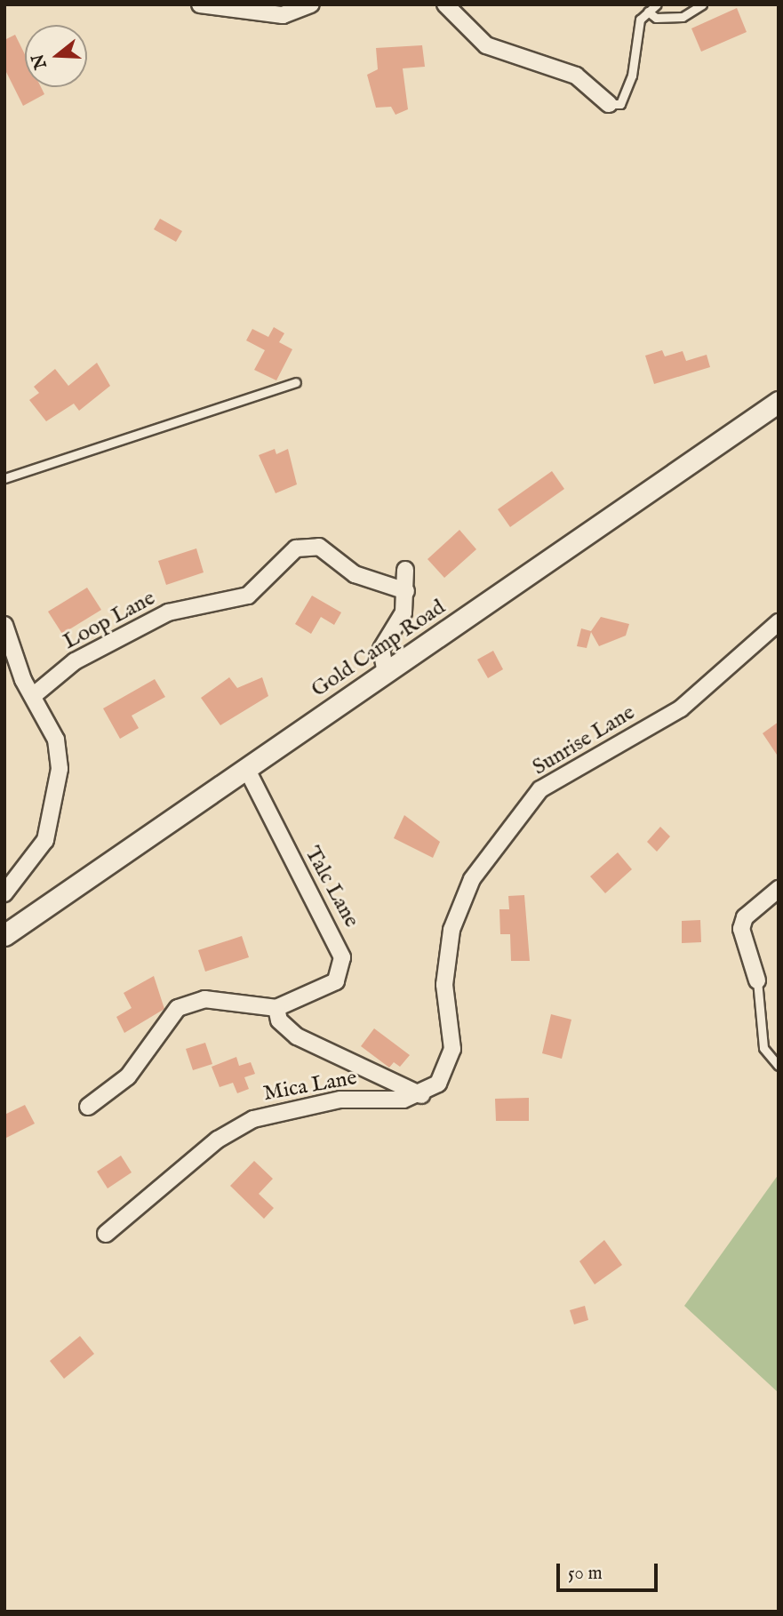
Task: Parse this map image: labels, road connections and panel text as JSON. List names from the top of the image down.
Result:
{
  "streets": {
    "street": [
      "Loop Lane",
      "Gold Camp Road",
      "Sunrise Lane",
      "Talc Lane",
      "Mica Lane"
    ]
  },
  "crossings": [
    ["Gold Camp Road", "Talc Lane"],
    ["Sunrise Lane", "Mica Lane"]
  ],
  "scale_bar": "50 m",
  "north": "left"
}
